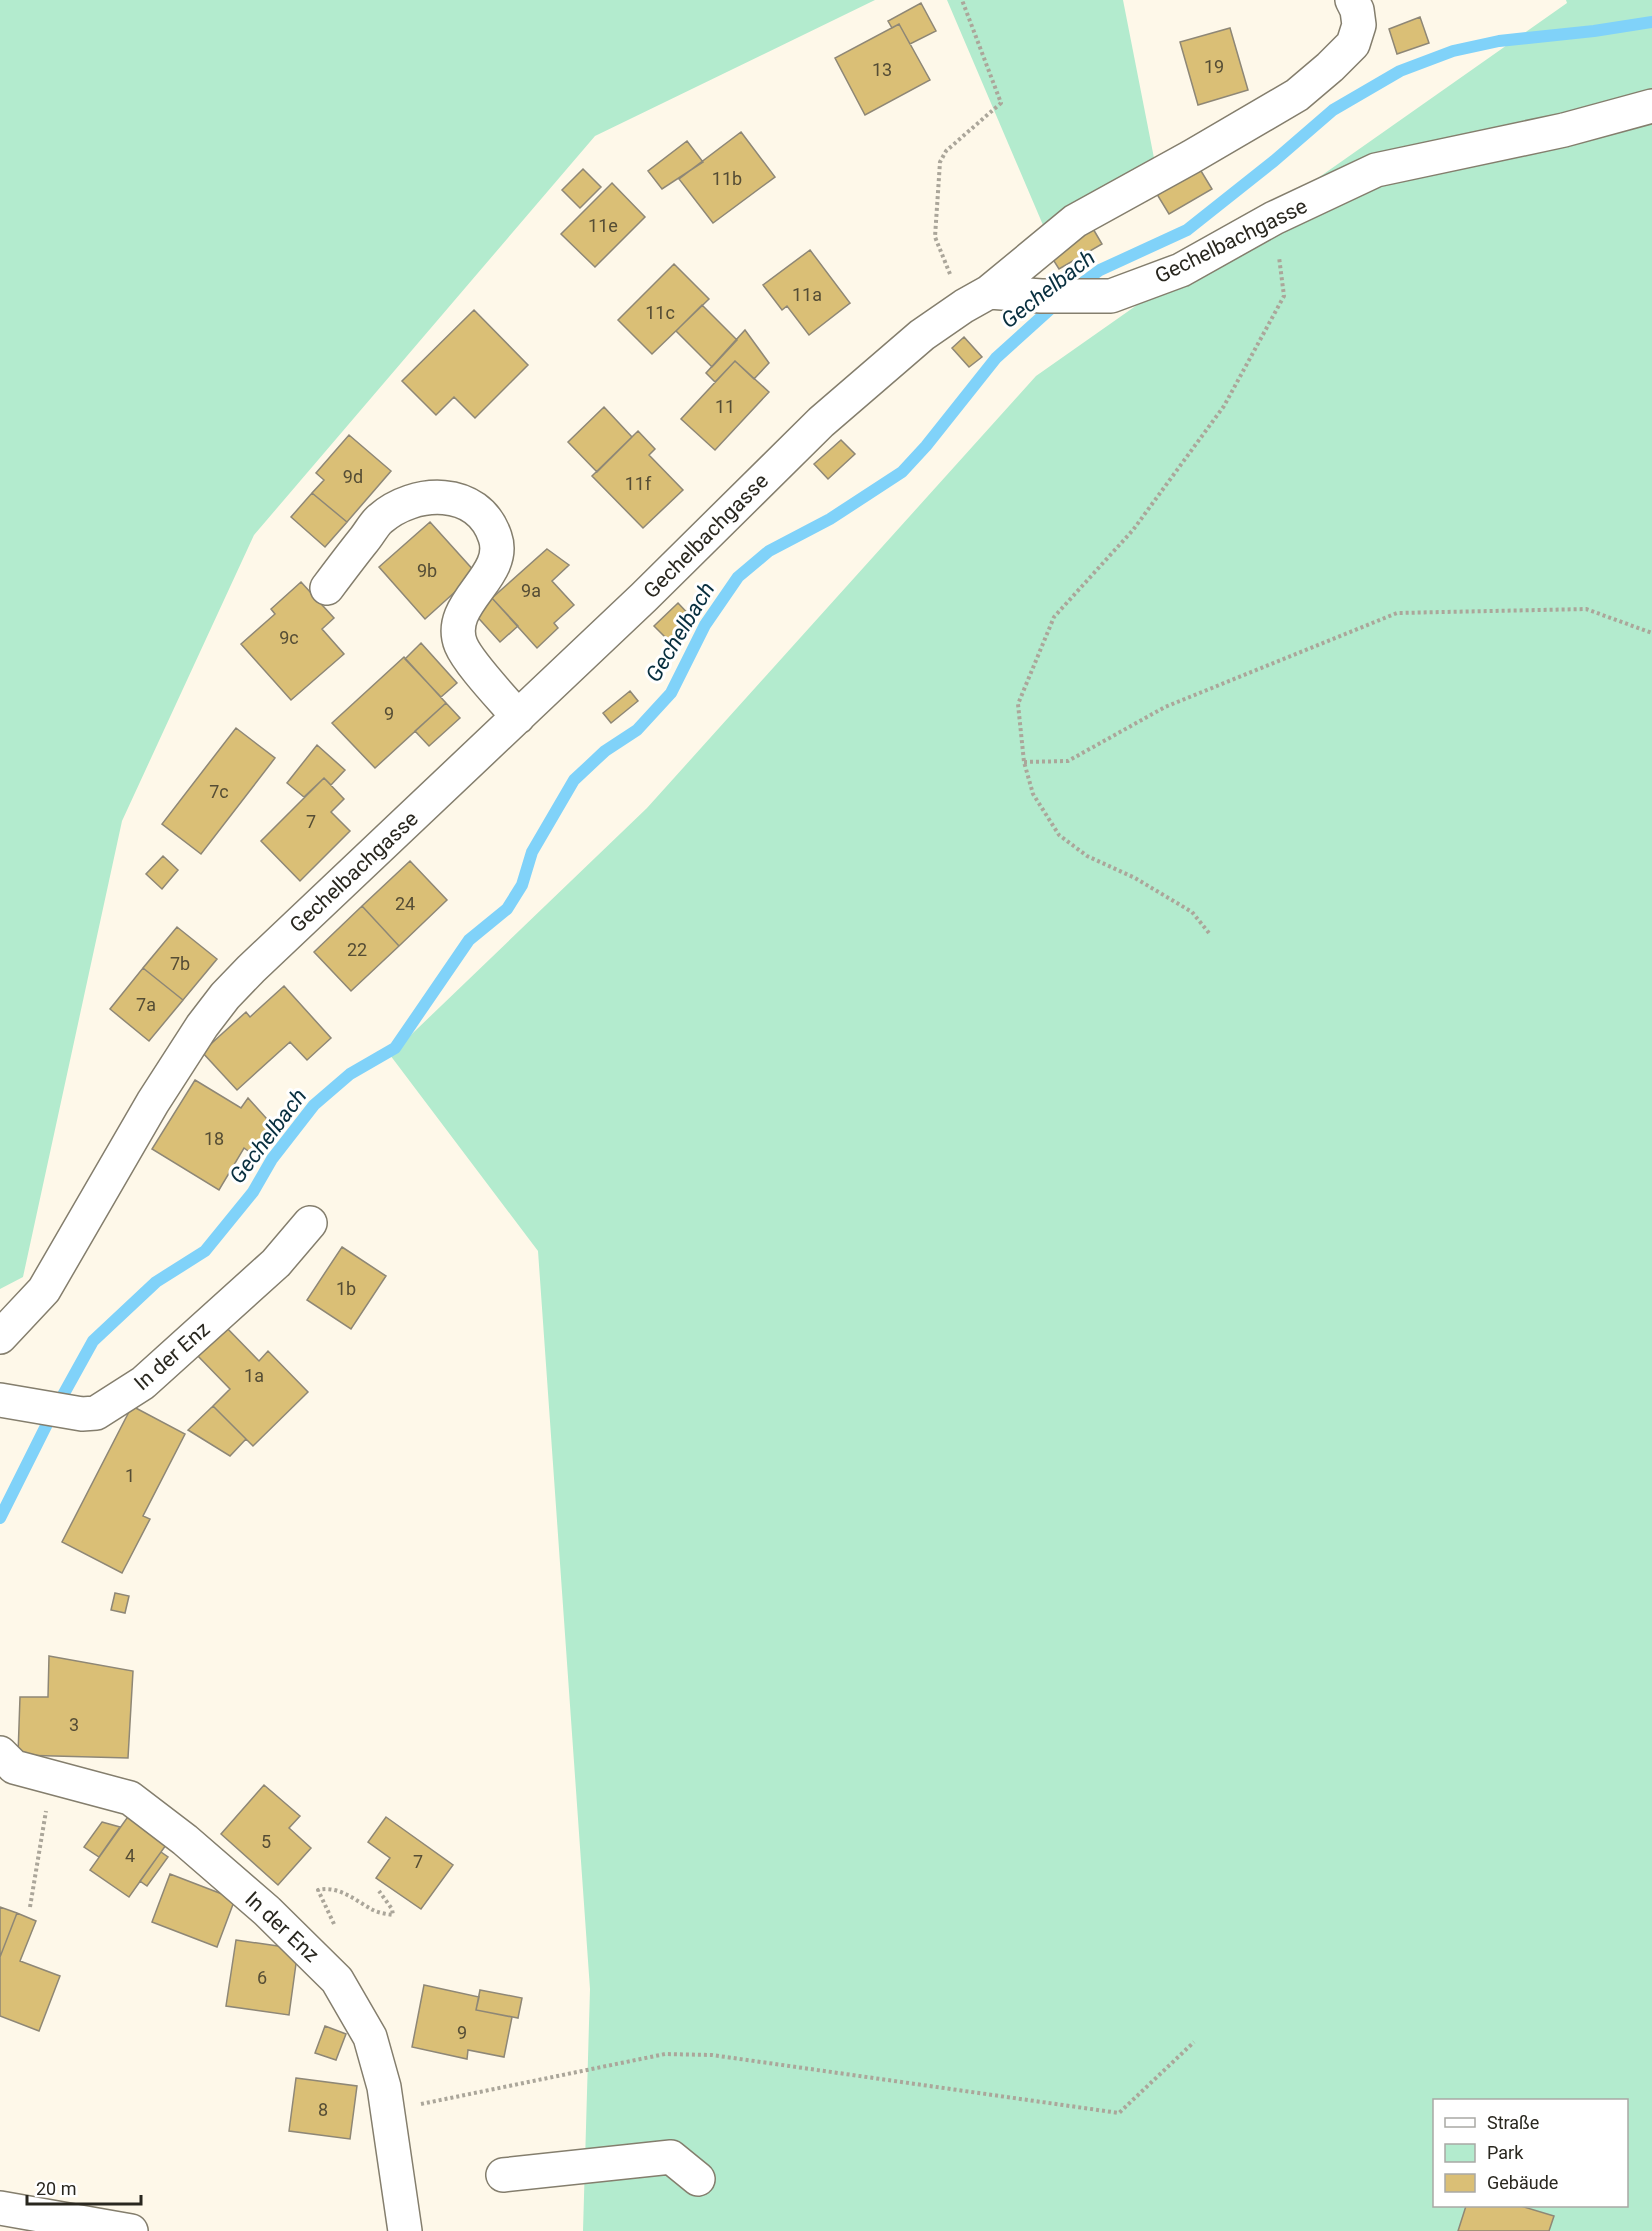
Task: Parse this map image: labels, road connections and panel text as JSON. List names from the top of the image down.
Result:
{
  "streets": {
    "street": ["Gechelbachgasse", "In der Enz"]
  },
  "water": ["Gechelbach"],
  "house_numbers": [
    "19",
    "13",
    "11b",
    "11e",
    "11a",
    "11c",
    "11",
    "9d",
    "11f",
    "9b",
    "9a",
    "9c",
    "9",
    "7c",
    "7",
    "24",
    "22",
    "7b",
    "7a",
    "18",
    "1b",
    "1a",
    "1",
    "3",
    "5",
    "4",
    "7",
    "6",
    "9",
    "8"
  ],
  "legend": ["Straße", "Park", "Gebäude"],
  "scale_bar": "20 m"
}
